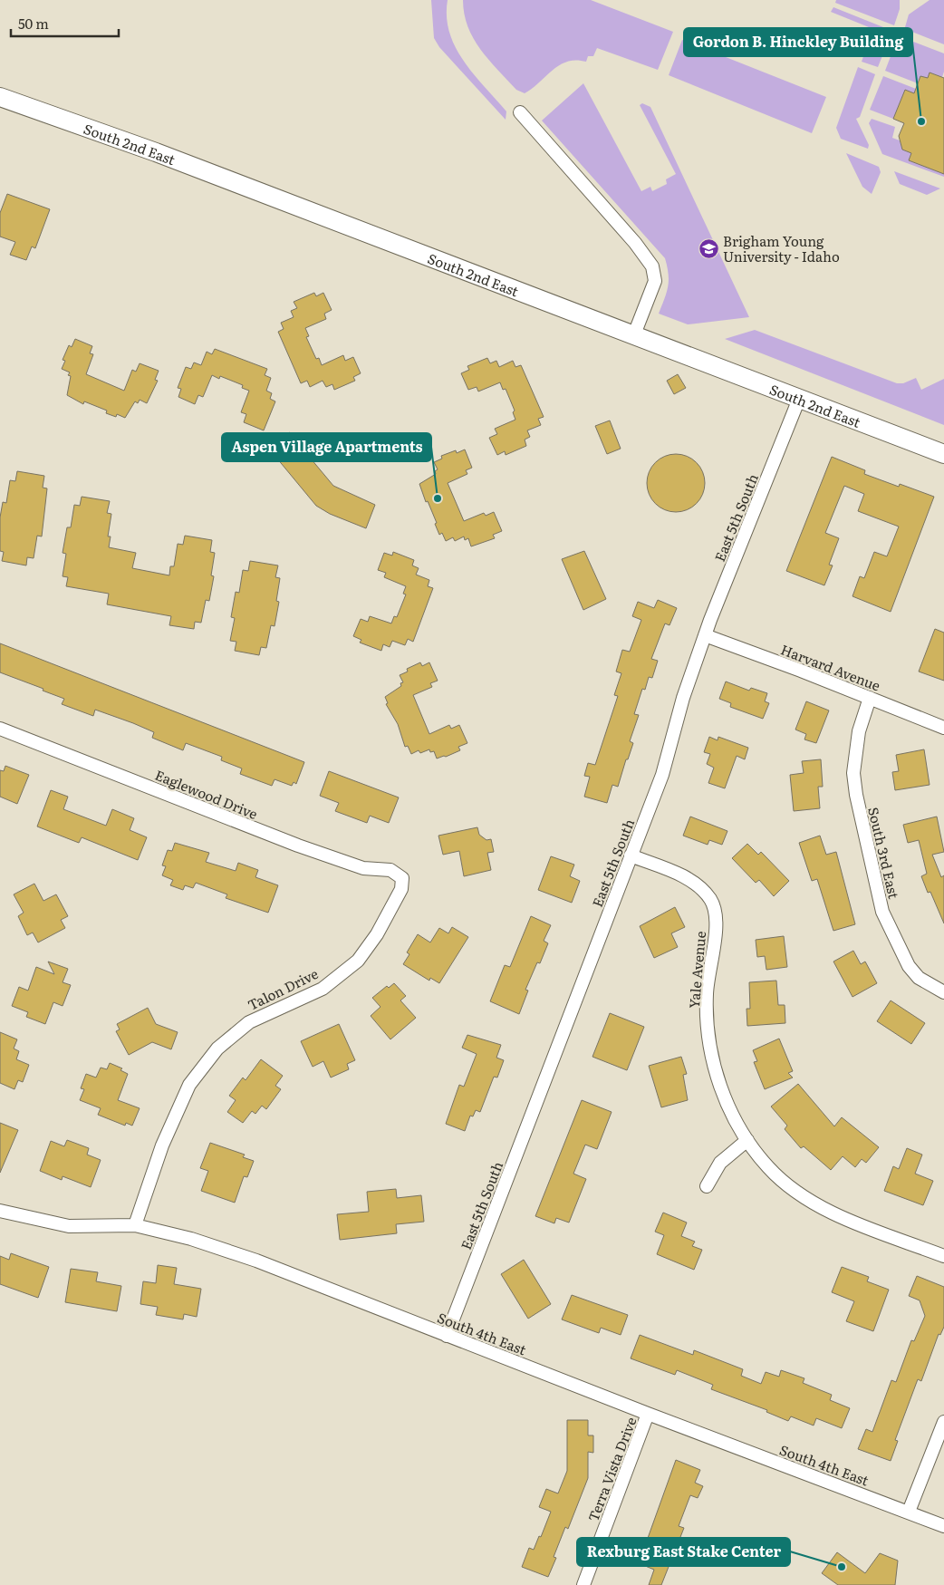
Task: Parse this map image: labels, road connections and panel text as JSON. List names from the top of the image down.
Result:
{
  "streets": {
    "main road": ["South 2nd East"],
    "street": [
      "East 5th South",
      "Harvard Avenue",
      "Eaglewood Drive",
      "South 3rd East",
      "Yale Avenue",
      "Talon Drive",
      "South 4th East",
      "Terra Vista Drive"
    ]
  },
  "crossings": [
    ["South 2nd East", "East 5th South"],
    ["East 5th South", "Harvard Avenue"],
    ["East 5th South", "Yale Avenue"],
    ["East 5th South", "South 4th East"],
    ["Harvard Avenue", "South 3rd East"],
    ["Eaglewood Drive", "Talon Drive"],
    ["Talon Drive", "South 4th East"],
    ["South 4th East", "Terra Vista Drive"]
  ],
  "places": {
    "other": ["Gordon B. Hinckley Building", "Aspen Village Apartments", "Rexburg East Stake Center"],
    "school or university": ["Brigham Young University - Idaho"]
  },
  "scale_bar": "50 m"
}
